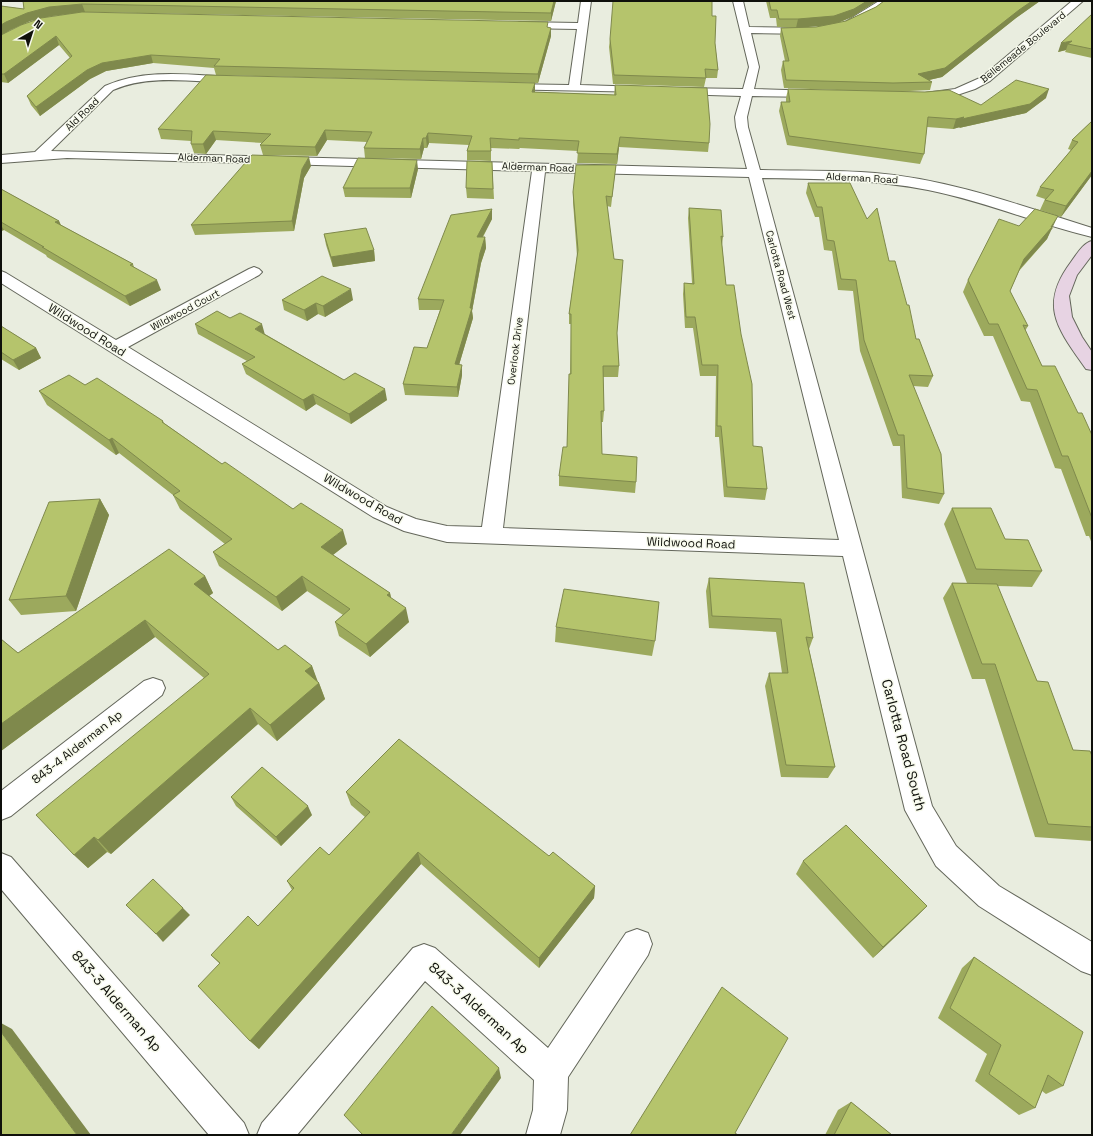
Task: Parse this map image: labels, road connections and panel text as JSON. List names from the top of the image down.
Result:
{
  "streets": {
    "street": [
      "Bellemeade Boulevard",
      "Ald Road",
      "Alderman Road",
      "Carlotta Road West",
      "Wildwood Court",
      "Wildwood Road",
      "Overlook Drive",
      "Carlotta Road South",
      "843-4 Alderman Ap",
      "843-3 Alderman Ap"
    ]
  },
  "crossings": [
    ["Ald Road", "Alderman Road"],
    ["Alderman Road", "Carlotta Road West"],
    ["Alderman Road", "Overlook Drive"],
    ["Carlotta Road West", "Wildwood Road"],
    ["Carlotta Road West", "Carlotta Road South"],
    ["Wildwood Court", "Wildwood Road"],
    ["Wildwood Road", "Overlook Drive"],
    ["Wildwood Road", "Carlotta Road South"]
  ],
  "north": "top right"
}
